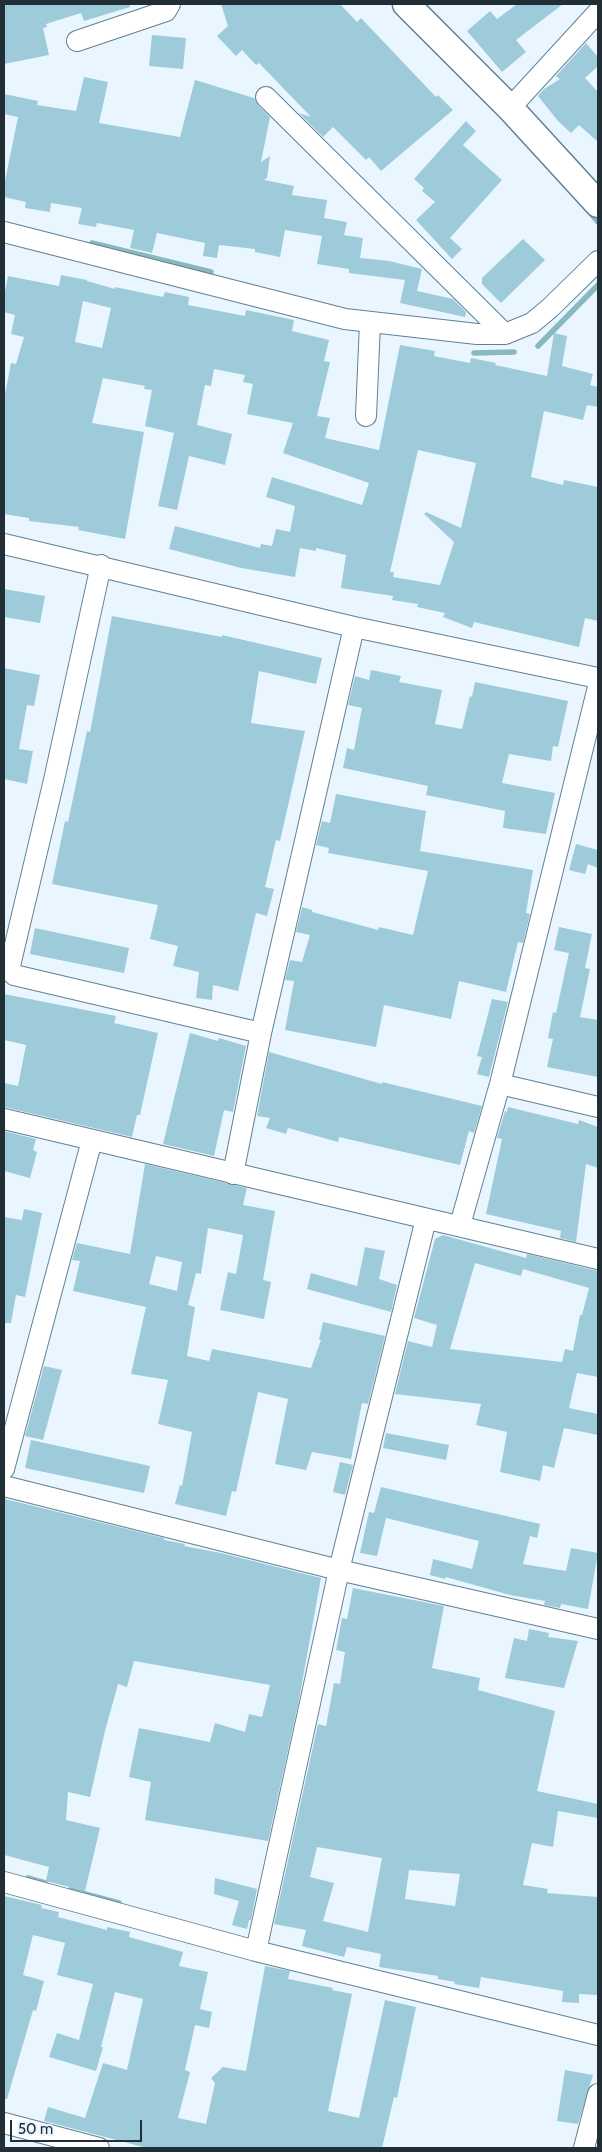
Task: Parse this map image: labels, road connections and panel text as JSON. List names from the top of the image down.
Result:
{
  "scale_bar": "50 m"
}
